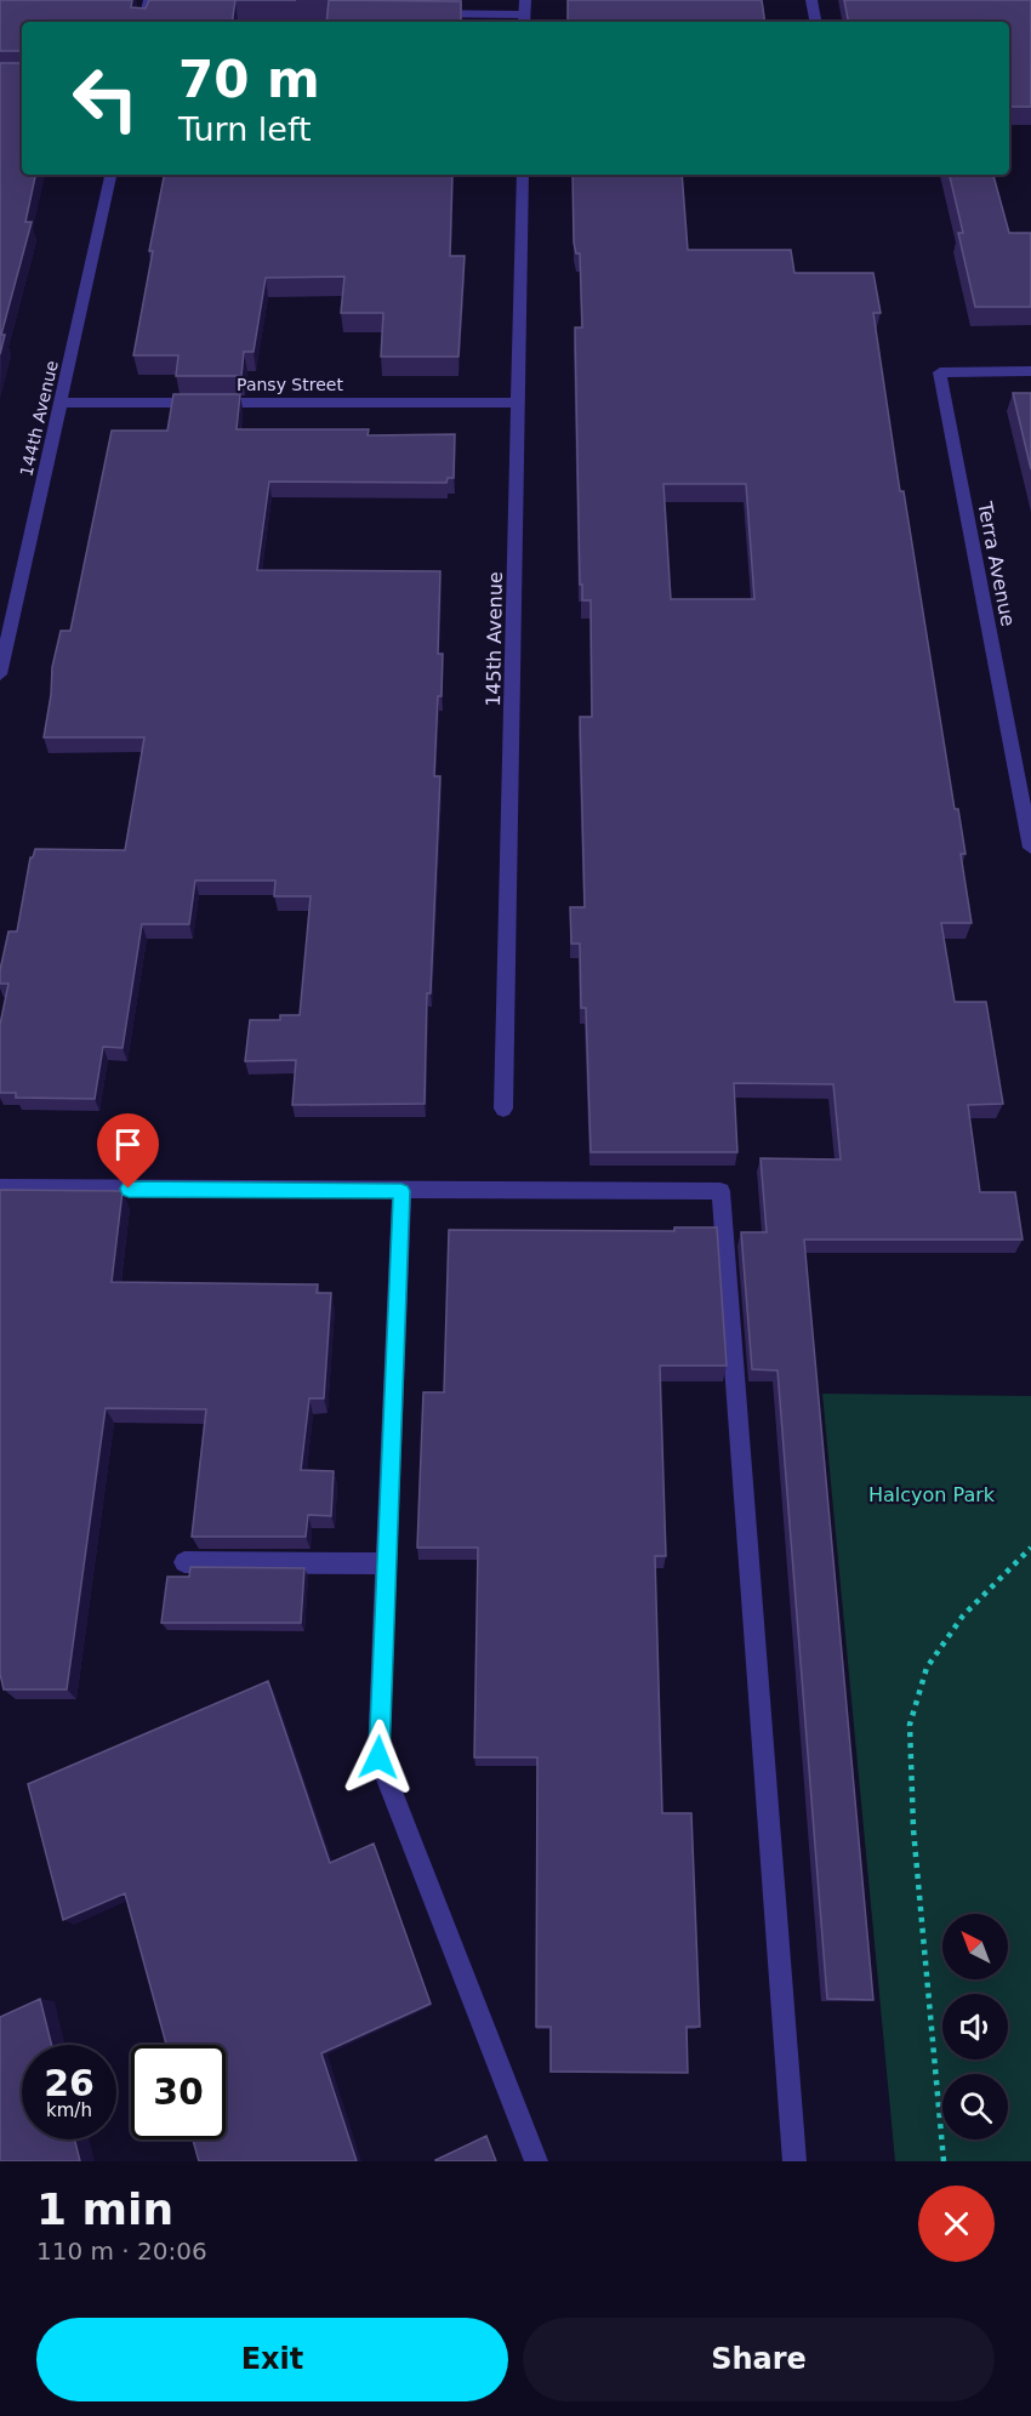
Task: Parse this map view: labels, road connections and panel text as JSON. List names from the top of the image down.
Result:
{
  "streets": {
    "street": [
      "Pansy Street",
      "144th Avenue",
      "Terra Avenue",
      "145th Avenue"
    ]
  },
  "crossings": [
    ["Pansy Street", "144th Avenue"],
    ["Pansy Street", "145th Avenue"]
  ],
  "parks": ["Halcyon Park"],
  "north": "top left",
  "page": {
    "turn": ["70 m", "Turn left"],
    "speed": "26 km/h",
    "limit": "30",
    "heading": ["1 min", "110 m · 20:06"],
    "buttons": ["Exit", "Share"]
  }
}
